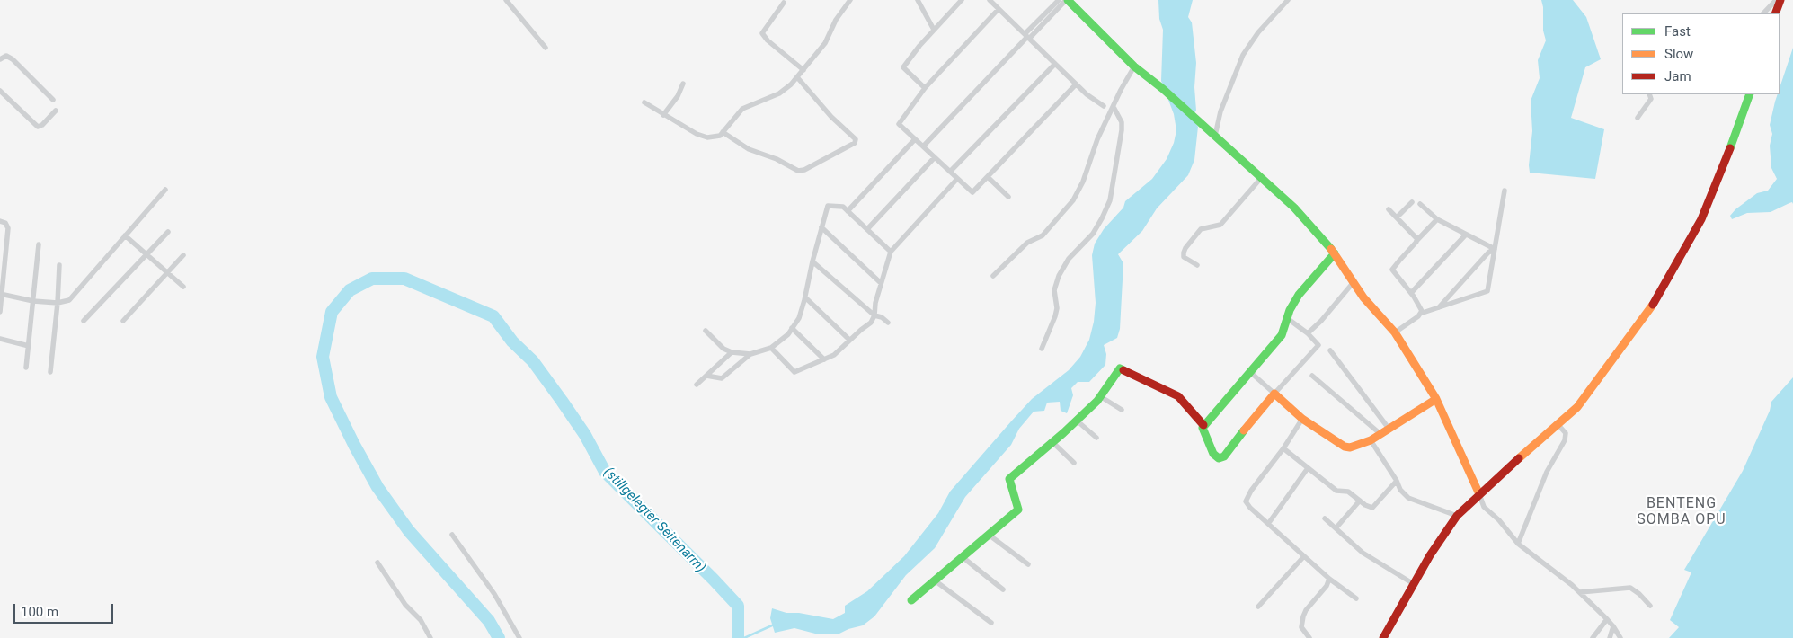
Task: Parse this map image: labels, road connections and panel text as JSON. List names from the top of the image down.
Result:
{
  "districts": ["BENTENG SOMBA OPU"],
  "water": ["(stillgelegter Seitenarm)"],
  "legend": ["Fast", "Slow", "Jam"],
  "scale_bar": "100 m"
}
